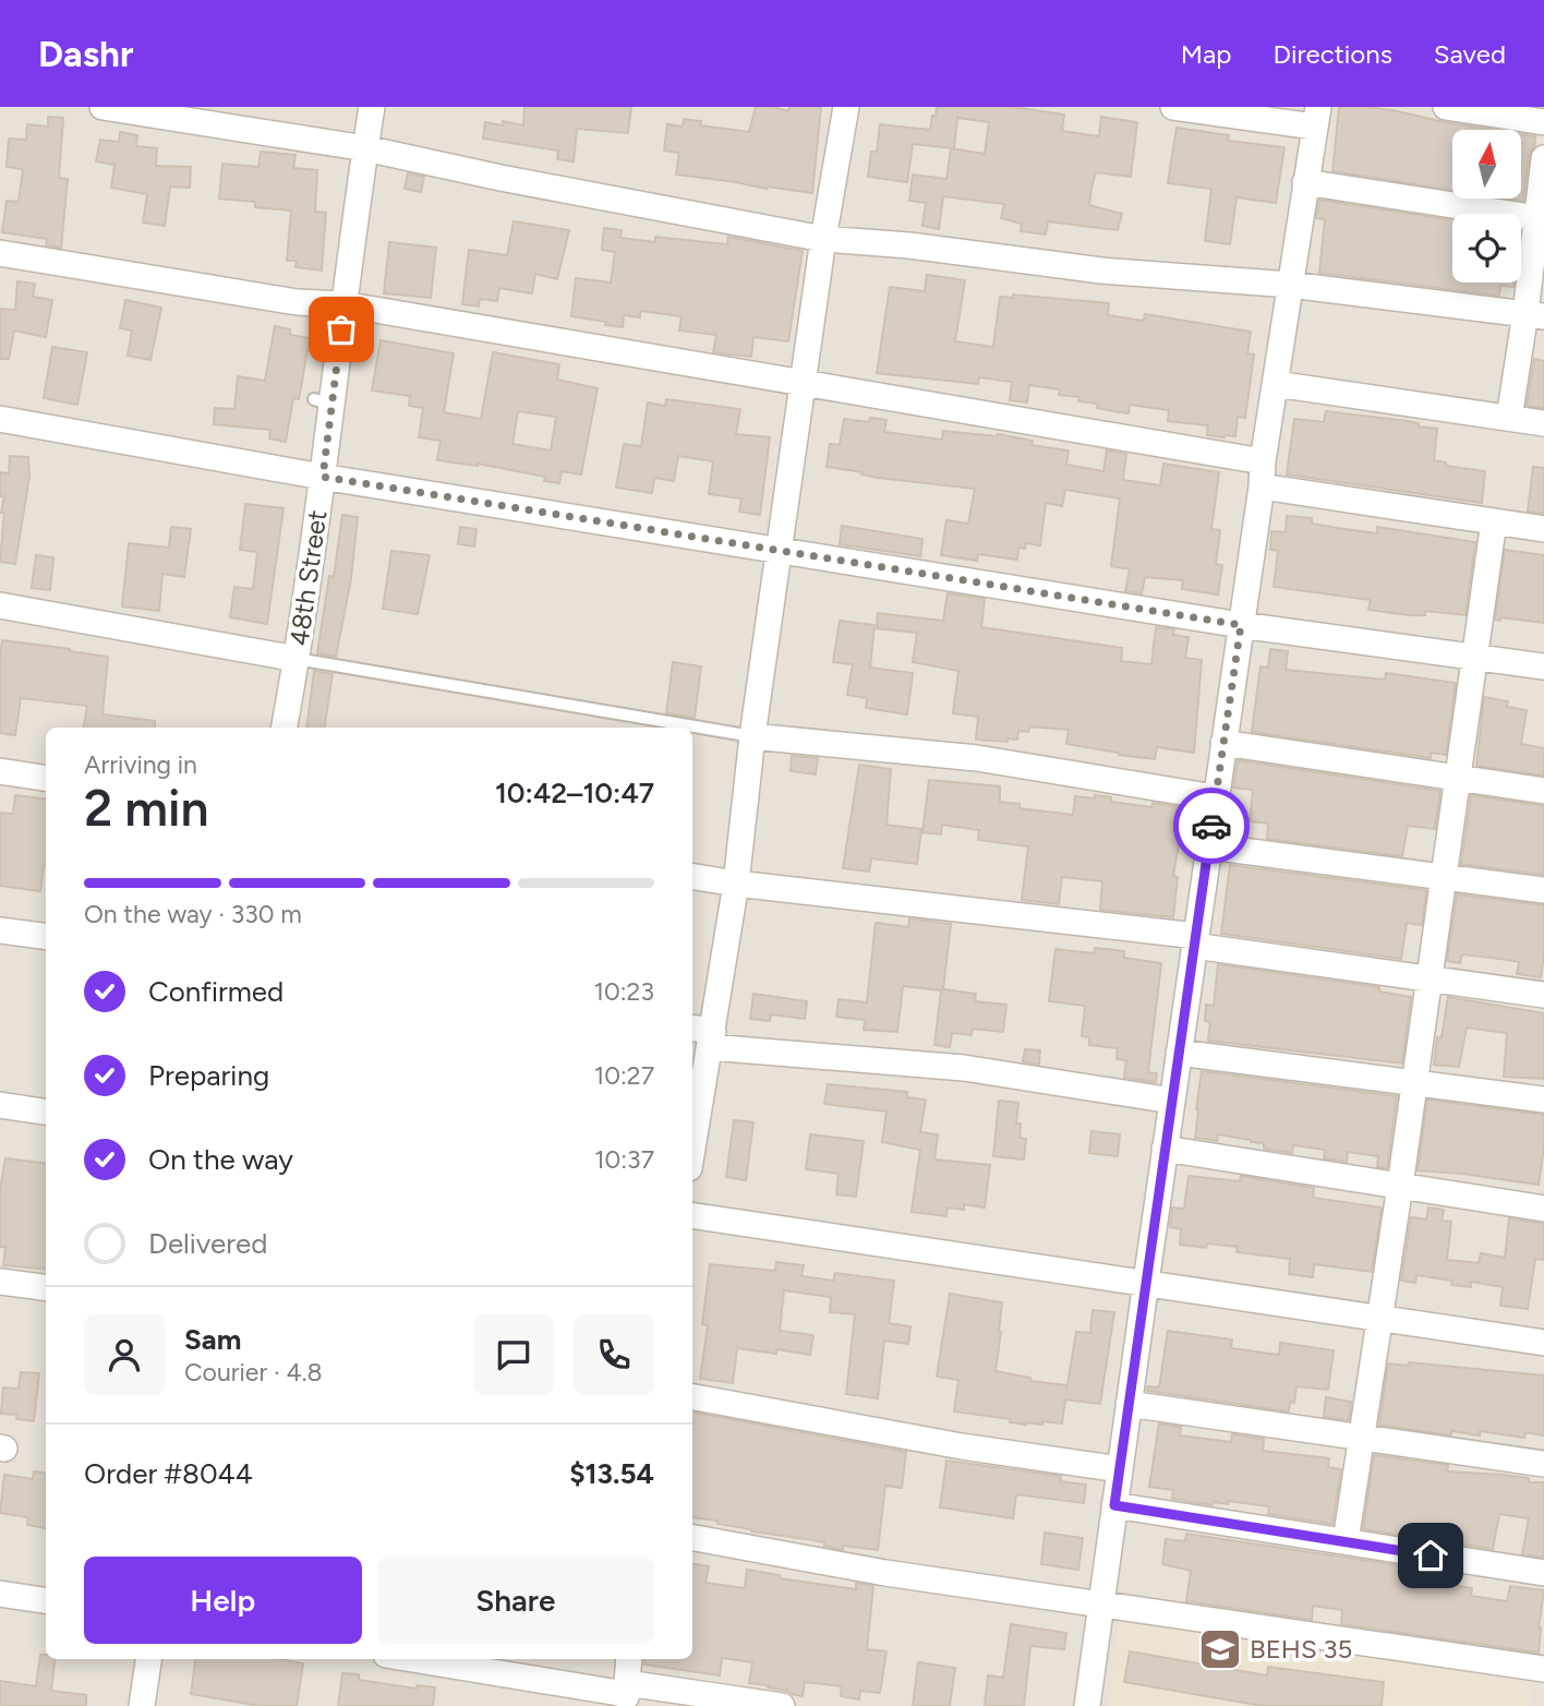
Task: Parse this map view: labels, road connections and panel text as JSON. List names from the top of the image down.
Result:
{
  "streets": {
    "street": ["48th Street"]
  },
  "places": {
    "school or university": ["BEHS 35"]
  },
  "north": "top",
  "page": {
    "header": "Dashr",
    "nav": ["Map", "Directions", "Saved"],
    "heading": ["2 min", "Arriving in", "10:42–10:47"],
    "panel": [
      "Sam",
      "Courier · 4.8",
      "Order #8044",
      "$13.54"
    ],
    "bar": "On the way · 330 m",
    "list": [
      ["Confirmed", "10:23"],
      ["Preparing", "10:27"],
      ["On the way", "10:37"],
      "Delivered"
    ],
    "buttons": ["Help", "Share"]
  }
}
